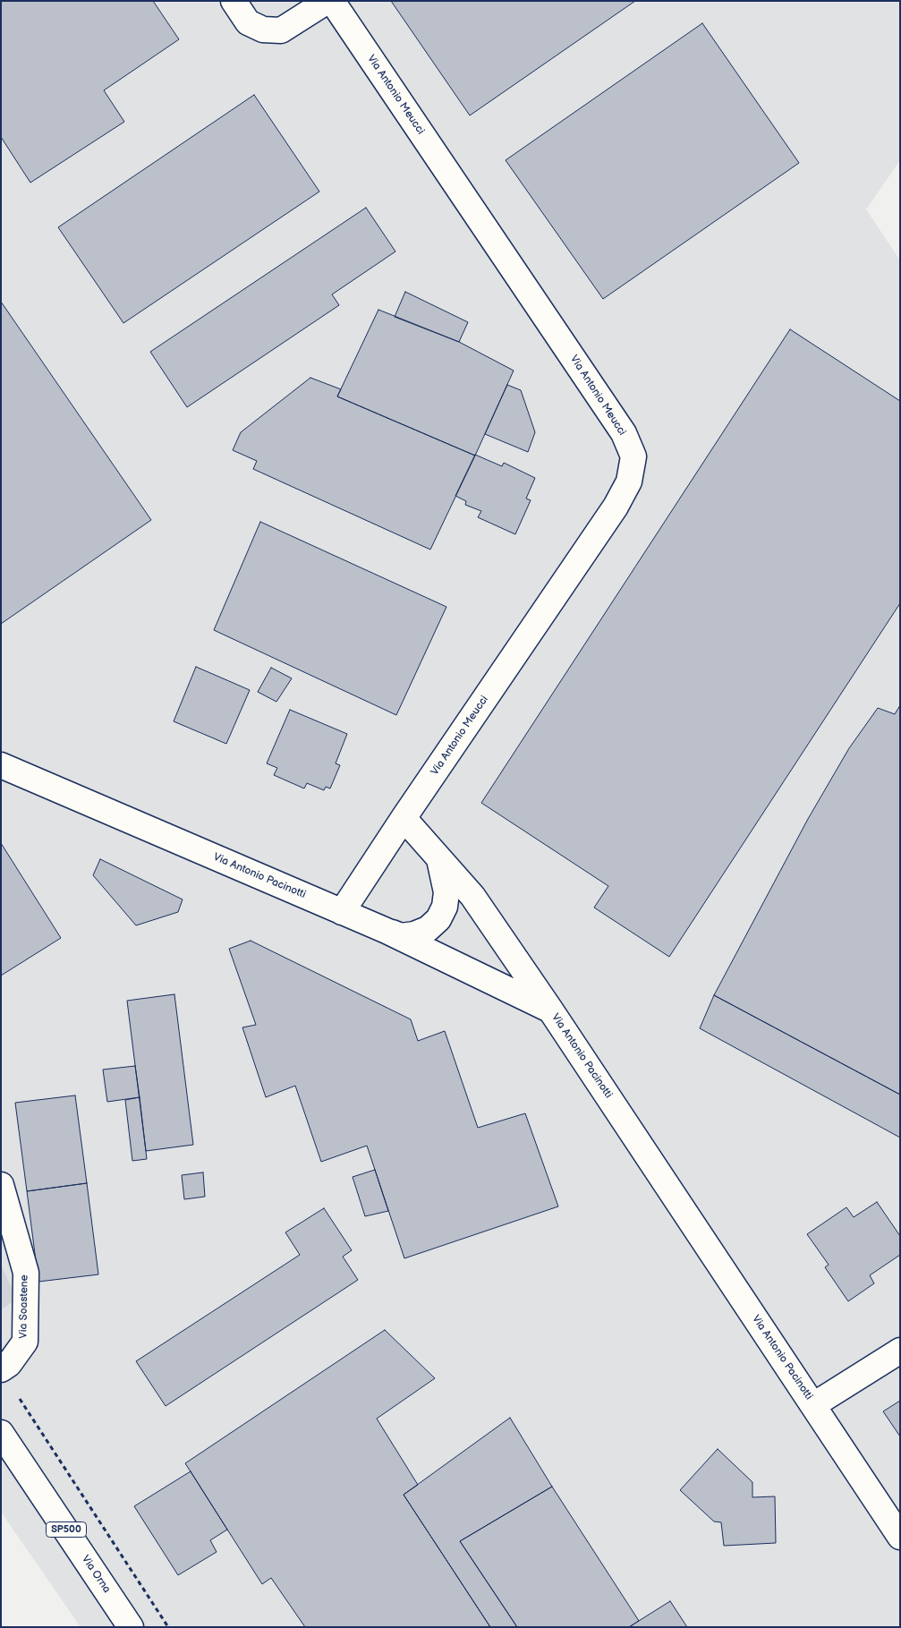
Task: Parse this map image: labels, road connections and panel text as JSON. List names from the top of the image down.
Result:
{
  "streets": {
    "street": [
      "Via Antonio Meucci",
      "Via Antonio Pacinotti",
      "Via Soastene",
      "SP500",
      "Via Orna"
    ]
  },
  "crossings": [
    ["Via Antonio Meucci", "Via Antonio Pacinotti"]
  ]
}
